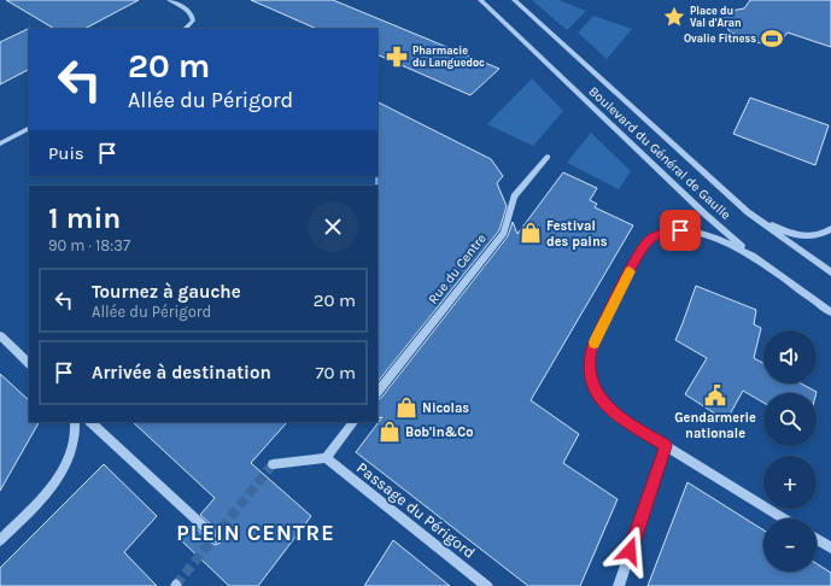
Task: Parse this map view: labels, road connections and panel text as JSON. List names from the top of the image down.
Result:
{
  "streets": {
    "street": ["Boulevard du Général de Gaulle", "Rue du Centre", "Passage du Périgord"]
  },
  "districts": ["PLEIN CENTRE"],
  "places": {
    "place": ["Place du Val d'Aran"],
    "sports": ["Ovalie Fitness"],
    "pharmacy": ["Pharmacie du Languedoc"],
    "shop": ["Festival des pains", "Nicolas", "Bob'in&Co"],
    "public building": ["Gendarmerie nationale"]
  },
  "page": {
    "turn": ["20 m", "Allée du Périgord"],
    "then": "Puis",
    "heading": ["1 min", "90 m · 18:37"],
    "list": [
      {
        "name": "Tournez à gauche",
        "note": "Allée du Périgord",
        "value": "20 m"
      },
      {
        "name": "Arrivée à destination",
        "value": "70 m"
      }
    ],
    "map_buttons": ["+", "−"]
  }
}
